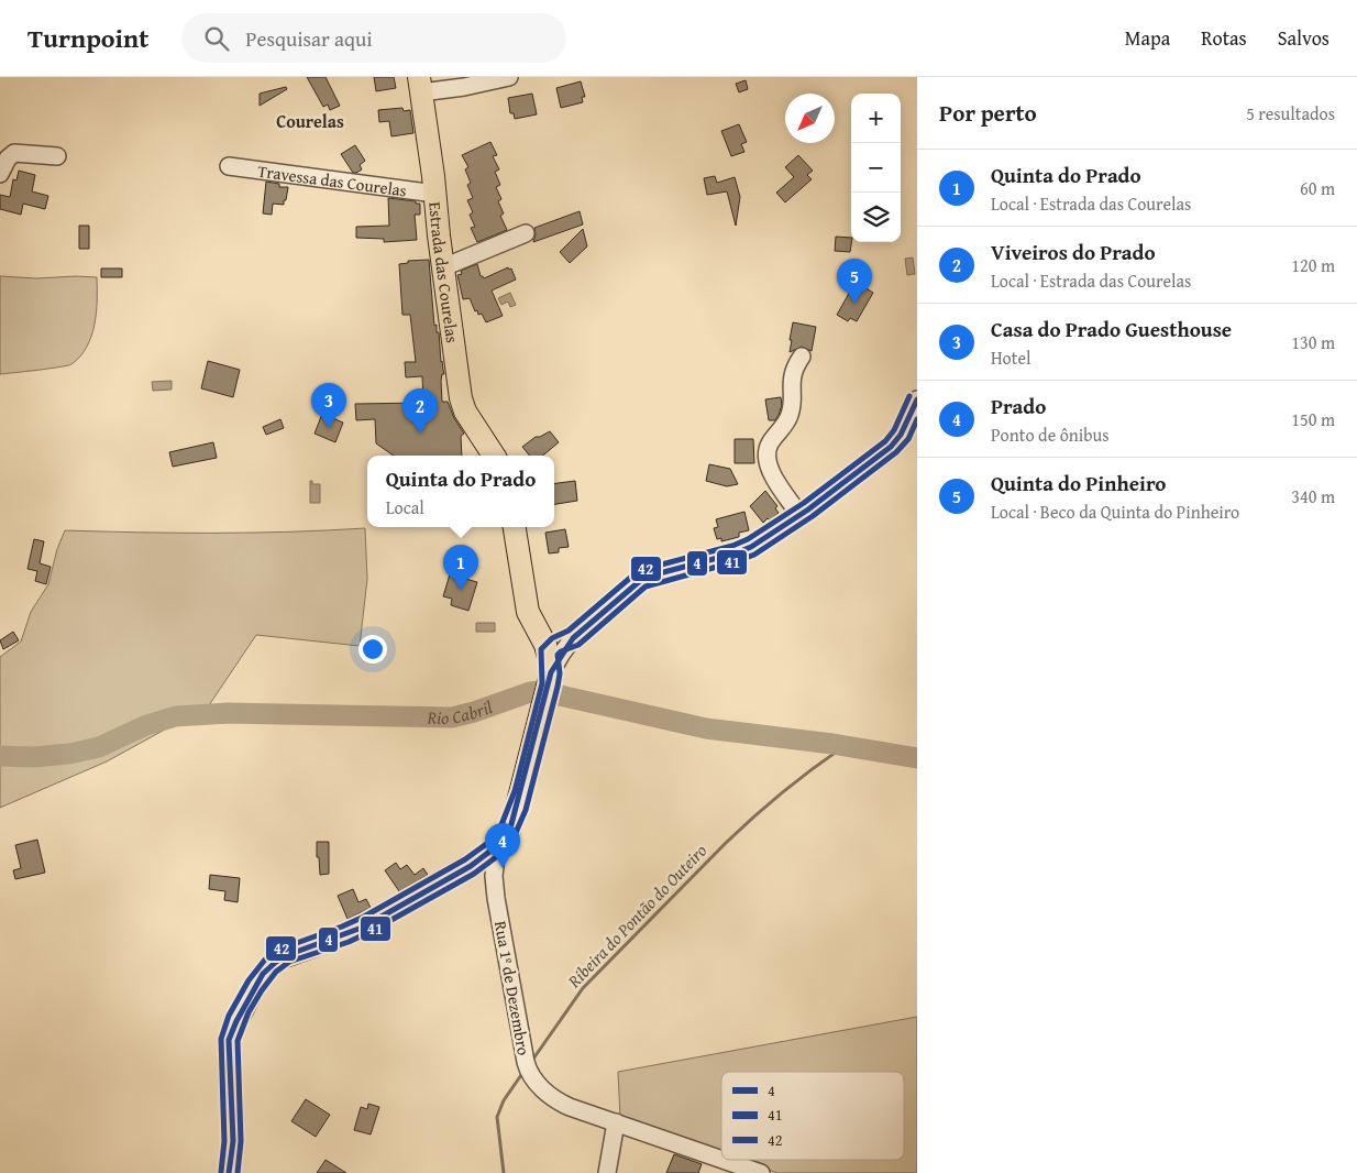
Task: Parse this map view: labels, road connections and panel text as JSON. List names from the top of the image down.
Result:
{
  "streets": {
    "main road": ["Estrada das Courelas"],
    "street": ["Travessa das Courelas", "Rua 1º de Dezembro"]
  },
  "crossings": [
    ["Travessa das Courelas", "Estrada das Courelas"]
  ],
  "districts": ["Courelas"],
  "water": ["Rio Cabril", "Ribeira do Pontão do Outeiro"],
  "lines": ["transit line 42", "transit line 4", "transit line 41"],
  "legend": ["4", "41", "42"],
  "north": "bottom left",
  "page": {
    "header": "Turnpoint",
    "search": "Pesquisar aqui",
    "nav": ["Mapa", "Rotas", "Salvos"],
    "heading": ["Por perto", "5 resultados"],
    "map_buttons": ["+", "−"],
    "list": [
      {
        "mark": "1",
        "name": "Quinta do Prado",
        "note": "Local · Estrada das Courelas",
        "value": "60 m"
      },
      {
        "mark": "2",
        "name": "Viveiros do Prado",
        "note": "Local · Estrada das Courelas",
        "value": "120 m"
      },
      {
        "mark": "3",
        "name": "Casa do Prado Guesthouse",
        "note": "Hotel",
        "value": "130 m"
      },
      {
        "mark": "4",
        "name": "Prado",
        "note": "Ponto de ônibus",
        "value": "150 m"
      },
      {
        "mark": "5",
        "name": "Quinta do Pinheiro",
        "note": "Local · Beco da Quinta do Pinheiro",
        "value": "340 m"
      }
    ],
    "pins": [
      "5",
      "3",
      "2",
      "1",
      "4"
    ],
    "popup": ["Quinta do Prado", "Local"]
  }
}
